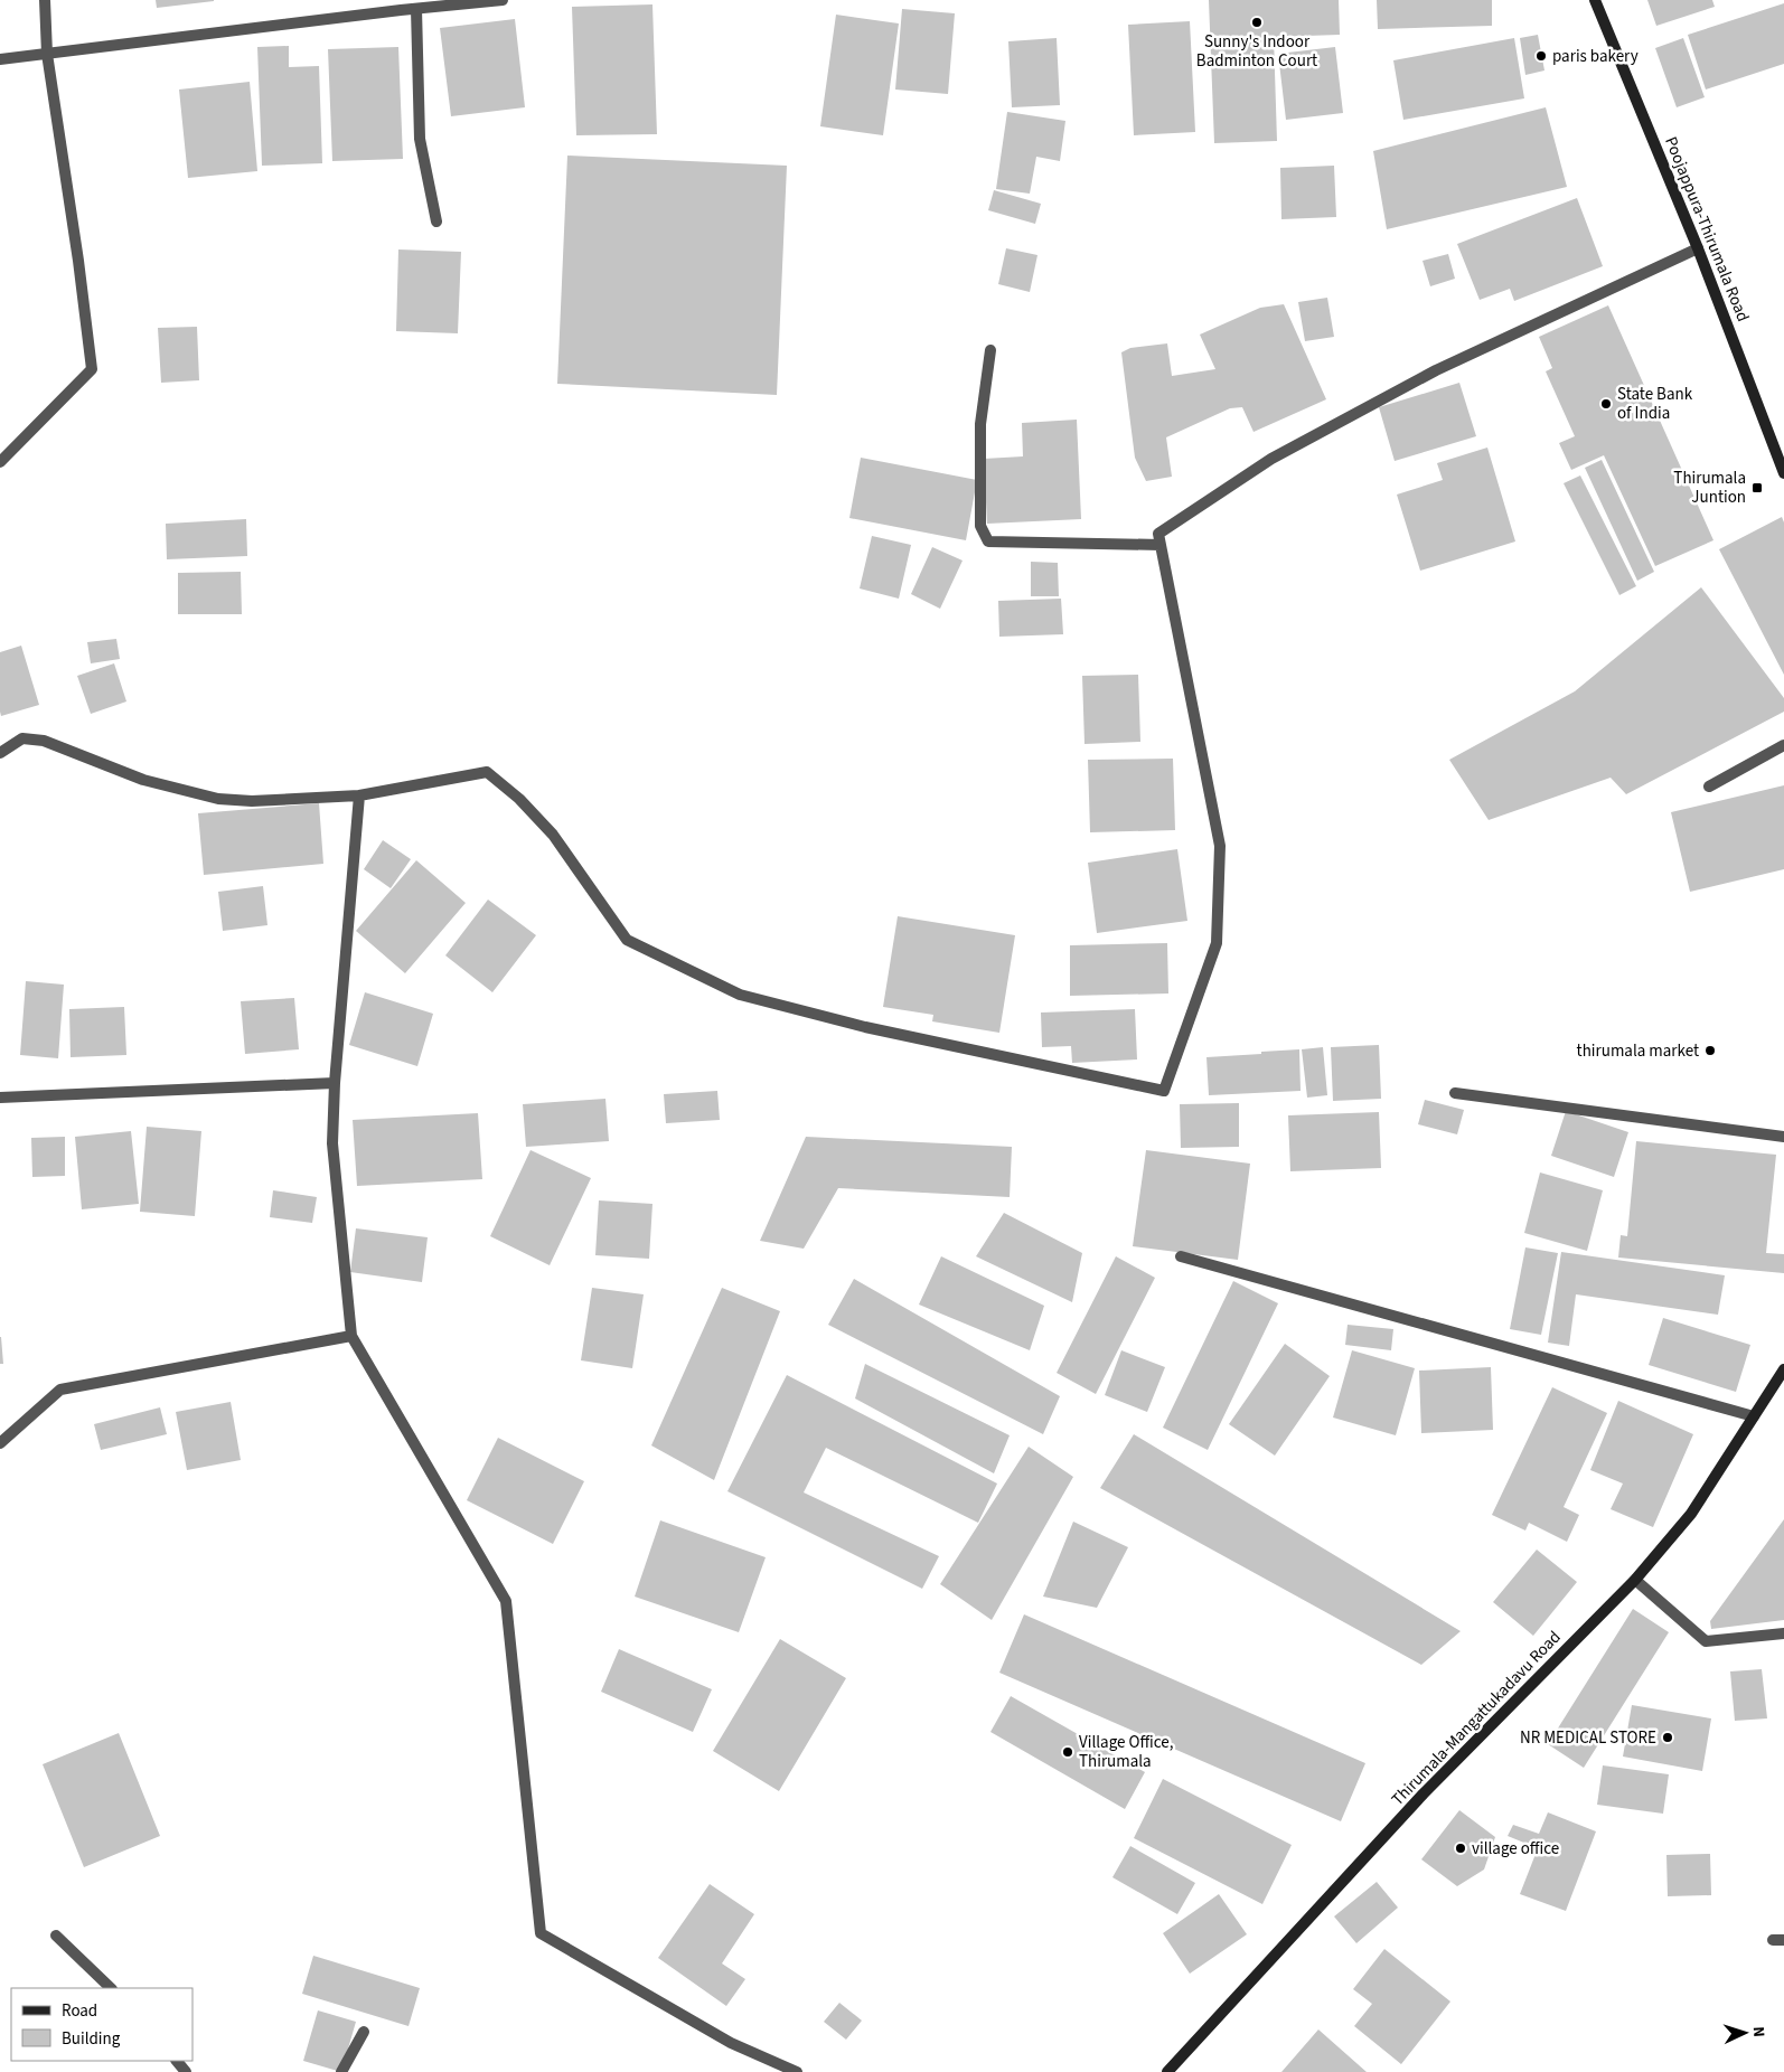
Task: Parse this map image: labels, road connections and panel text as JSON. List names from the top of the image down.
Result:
{
  "streets": {
    "main road": ["Poojappura-Thirumala Road", "Thirumala-Mangattukadavu Road"]
  },
  "places": {
    "other": [
      "Sunny's Indoor Badminton Court",
      "paris bakery",
      "State Bank of India",
      "thirumala market",
      "NR MEDICAL STORE",
      "Village Office, Thirumala",
      "village office"
    ],
    "transit": ["Thirumala Juntion"]
  },
  "legend": ["Road", "Building"],
  "north": "right"
}
